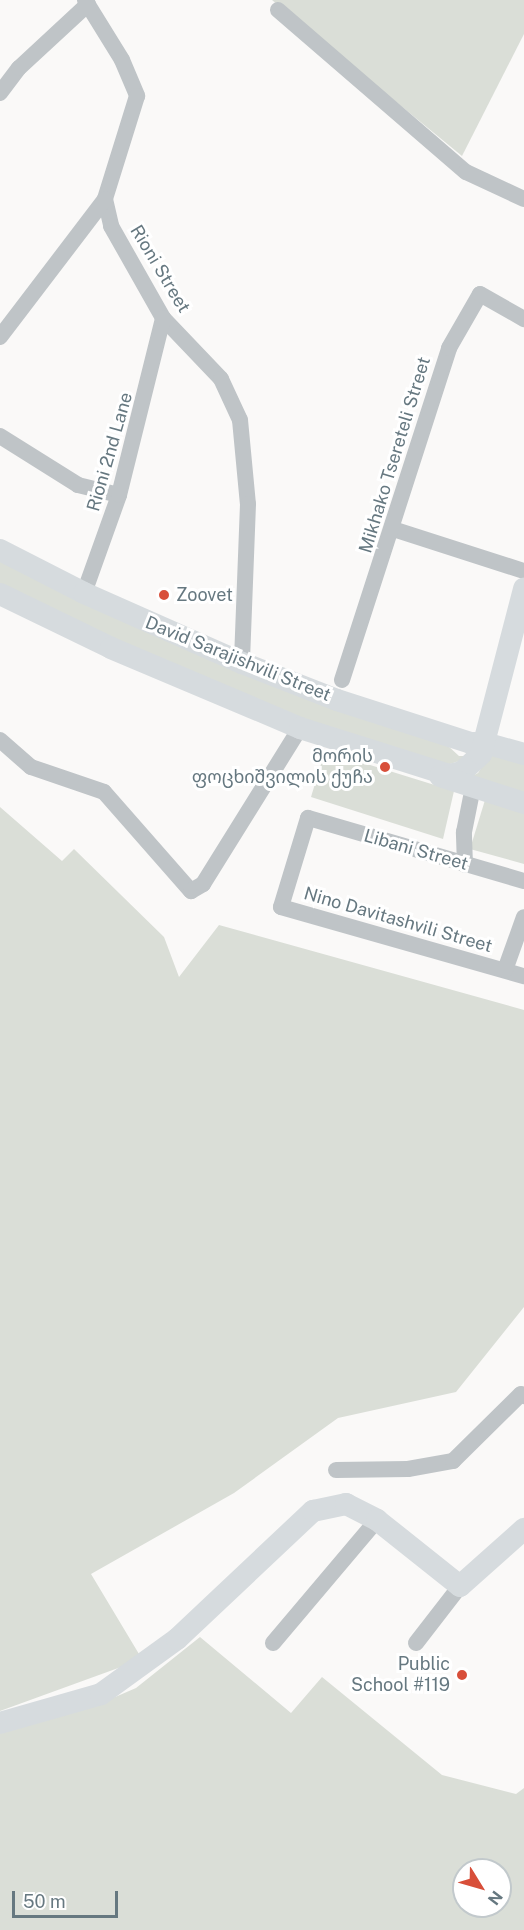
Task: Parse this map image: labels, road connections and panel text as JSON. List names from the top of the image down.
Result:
{
  "streets": {
    "main road": ["David Sarajishvili Street"],
    "street": [
      "Rioni Street",
      "Rioni 2nd Lane",
      "Mikhako Tsereteli Street",
      "Libani Street",
      "Nino Davitashvili Street"
    ]
  },
  "crossings": [
    ["Rioni Street", "Rioni 2nd Lane"],
    ["Rioni Street", "David Sarajishvili Street"],
    ["Rioni 2nd Lane", "David Sarajishvili Street"],
    ["Libani Street", "Nino Davitashvili Street"]
  ],
  "places": ["Zoovet", "მორის ფოცხიშვილის ქუჩა", "Public School #119"],
  "scale_bar": "50 m",
  "north": "bottom right"
}
